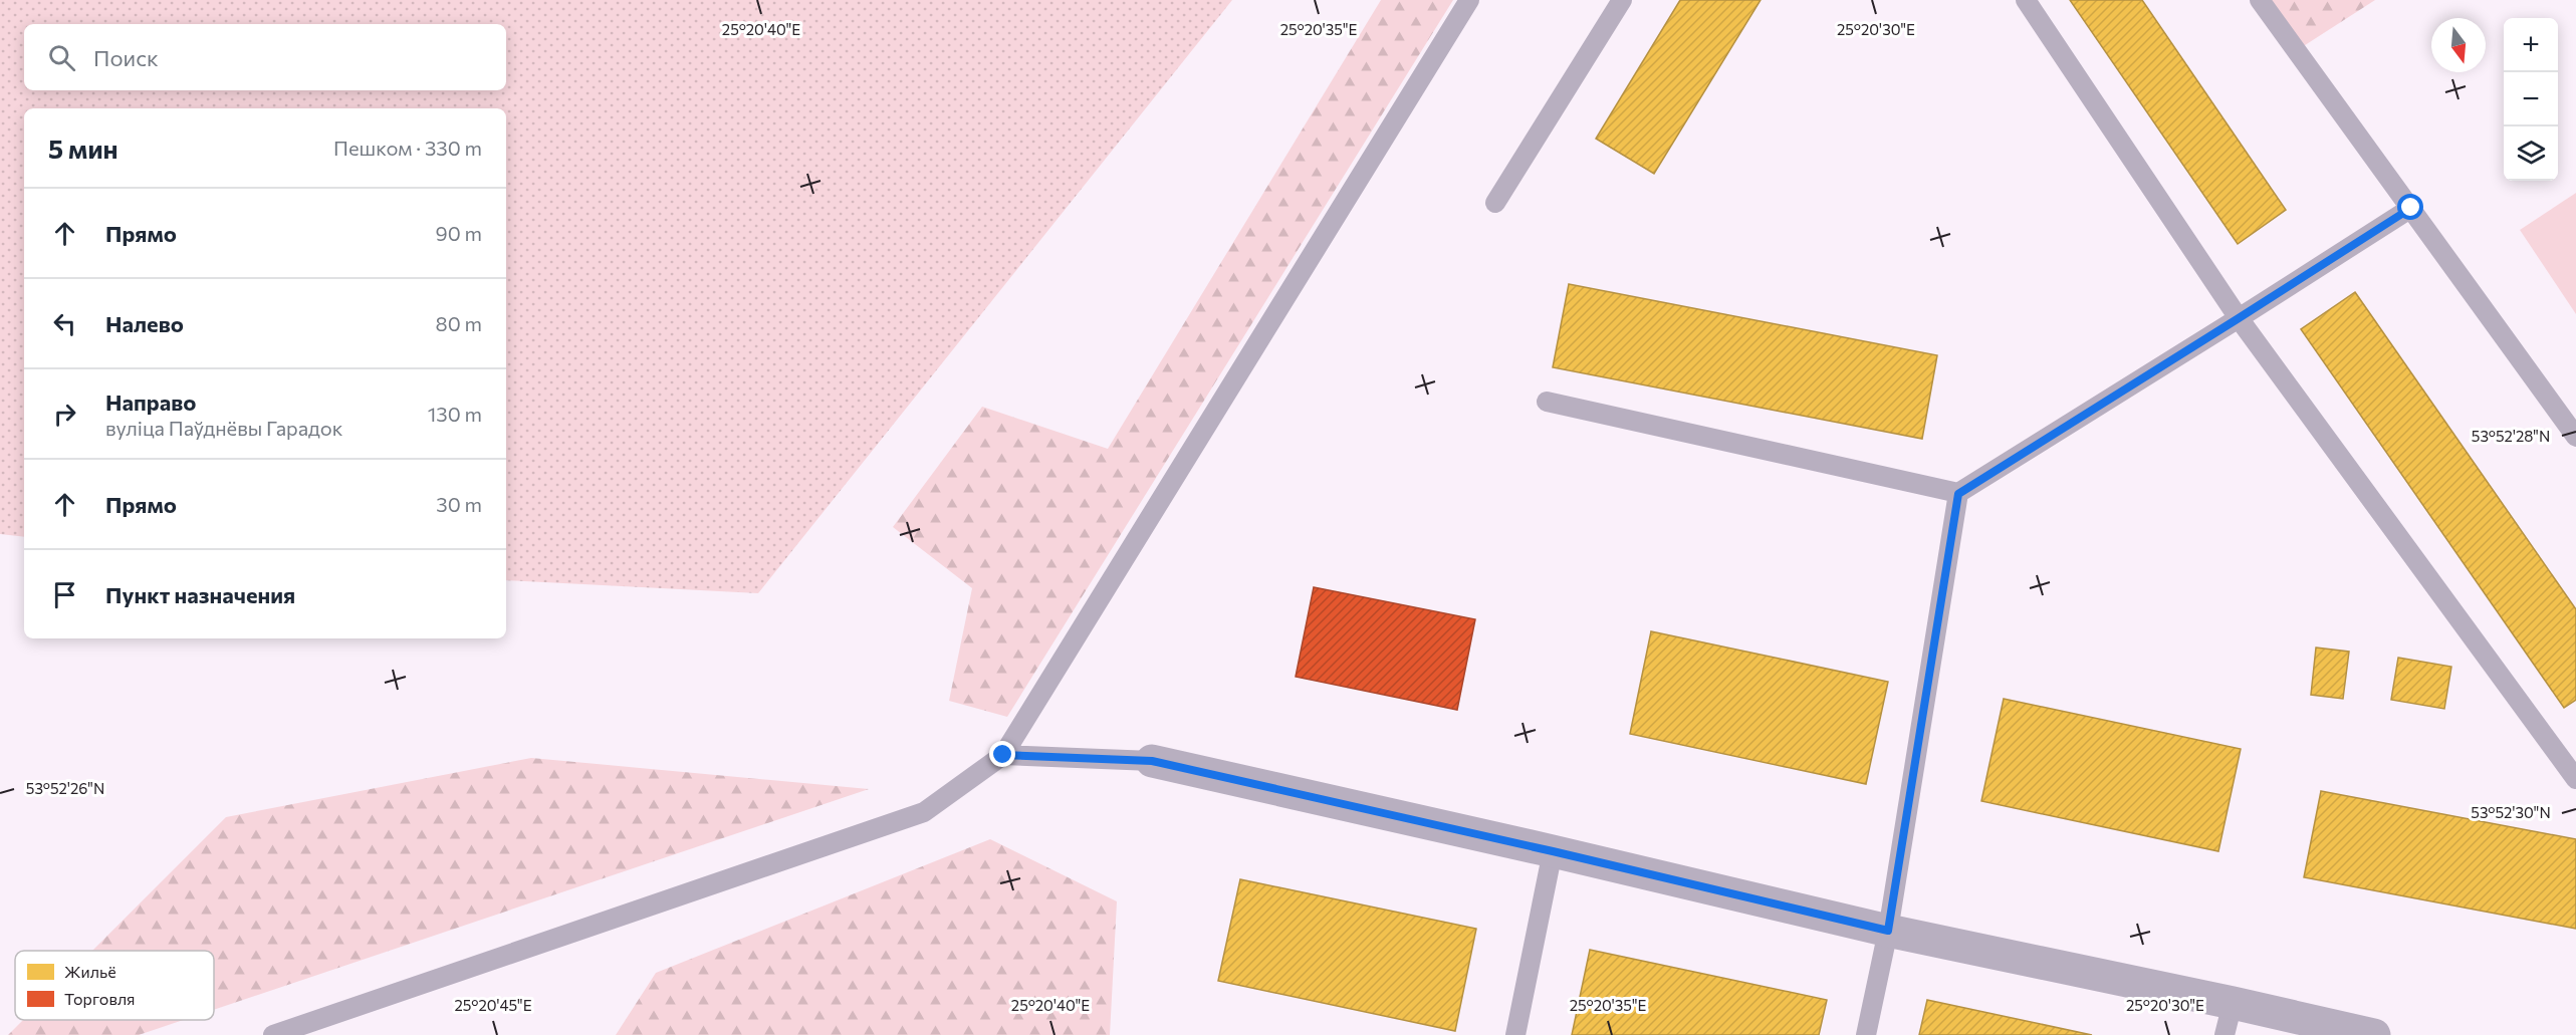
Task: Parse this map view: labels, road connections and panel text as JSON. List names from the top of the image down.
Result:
{
  "legend": ["Жильё", "Торговля"],
  "north": "bottom",
  "page": {
    "map_buttons": ["+", "−"],
    "search": "Поиск",
    "heading": ["5 мин", "Пешком · 330 m"],
    "list": [
      ["Прямо", "90 m"],
      ["Налево", "80 m"],
      ["Направо", "вуліца Паўднёвы Гарадок", "130 m"],
      ["Прямо", "30 m"],
      "Пункт назначения"
    ]
  },
  "coordinates": [
    "25°20'40\"E",
    "25°20'35\"E",
    "25°20'30\"E",
    "53°52'28\"N",
    "53°52'26\"N",
    "53°52'30\"N",
    "25°20'45\"E"
  ]
}
